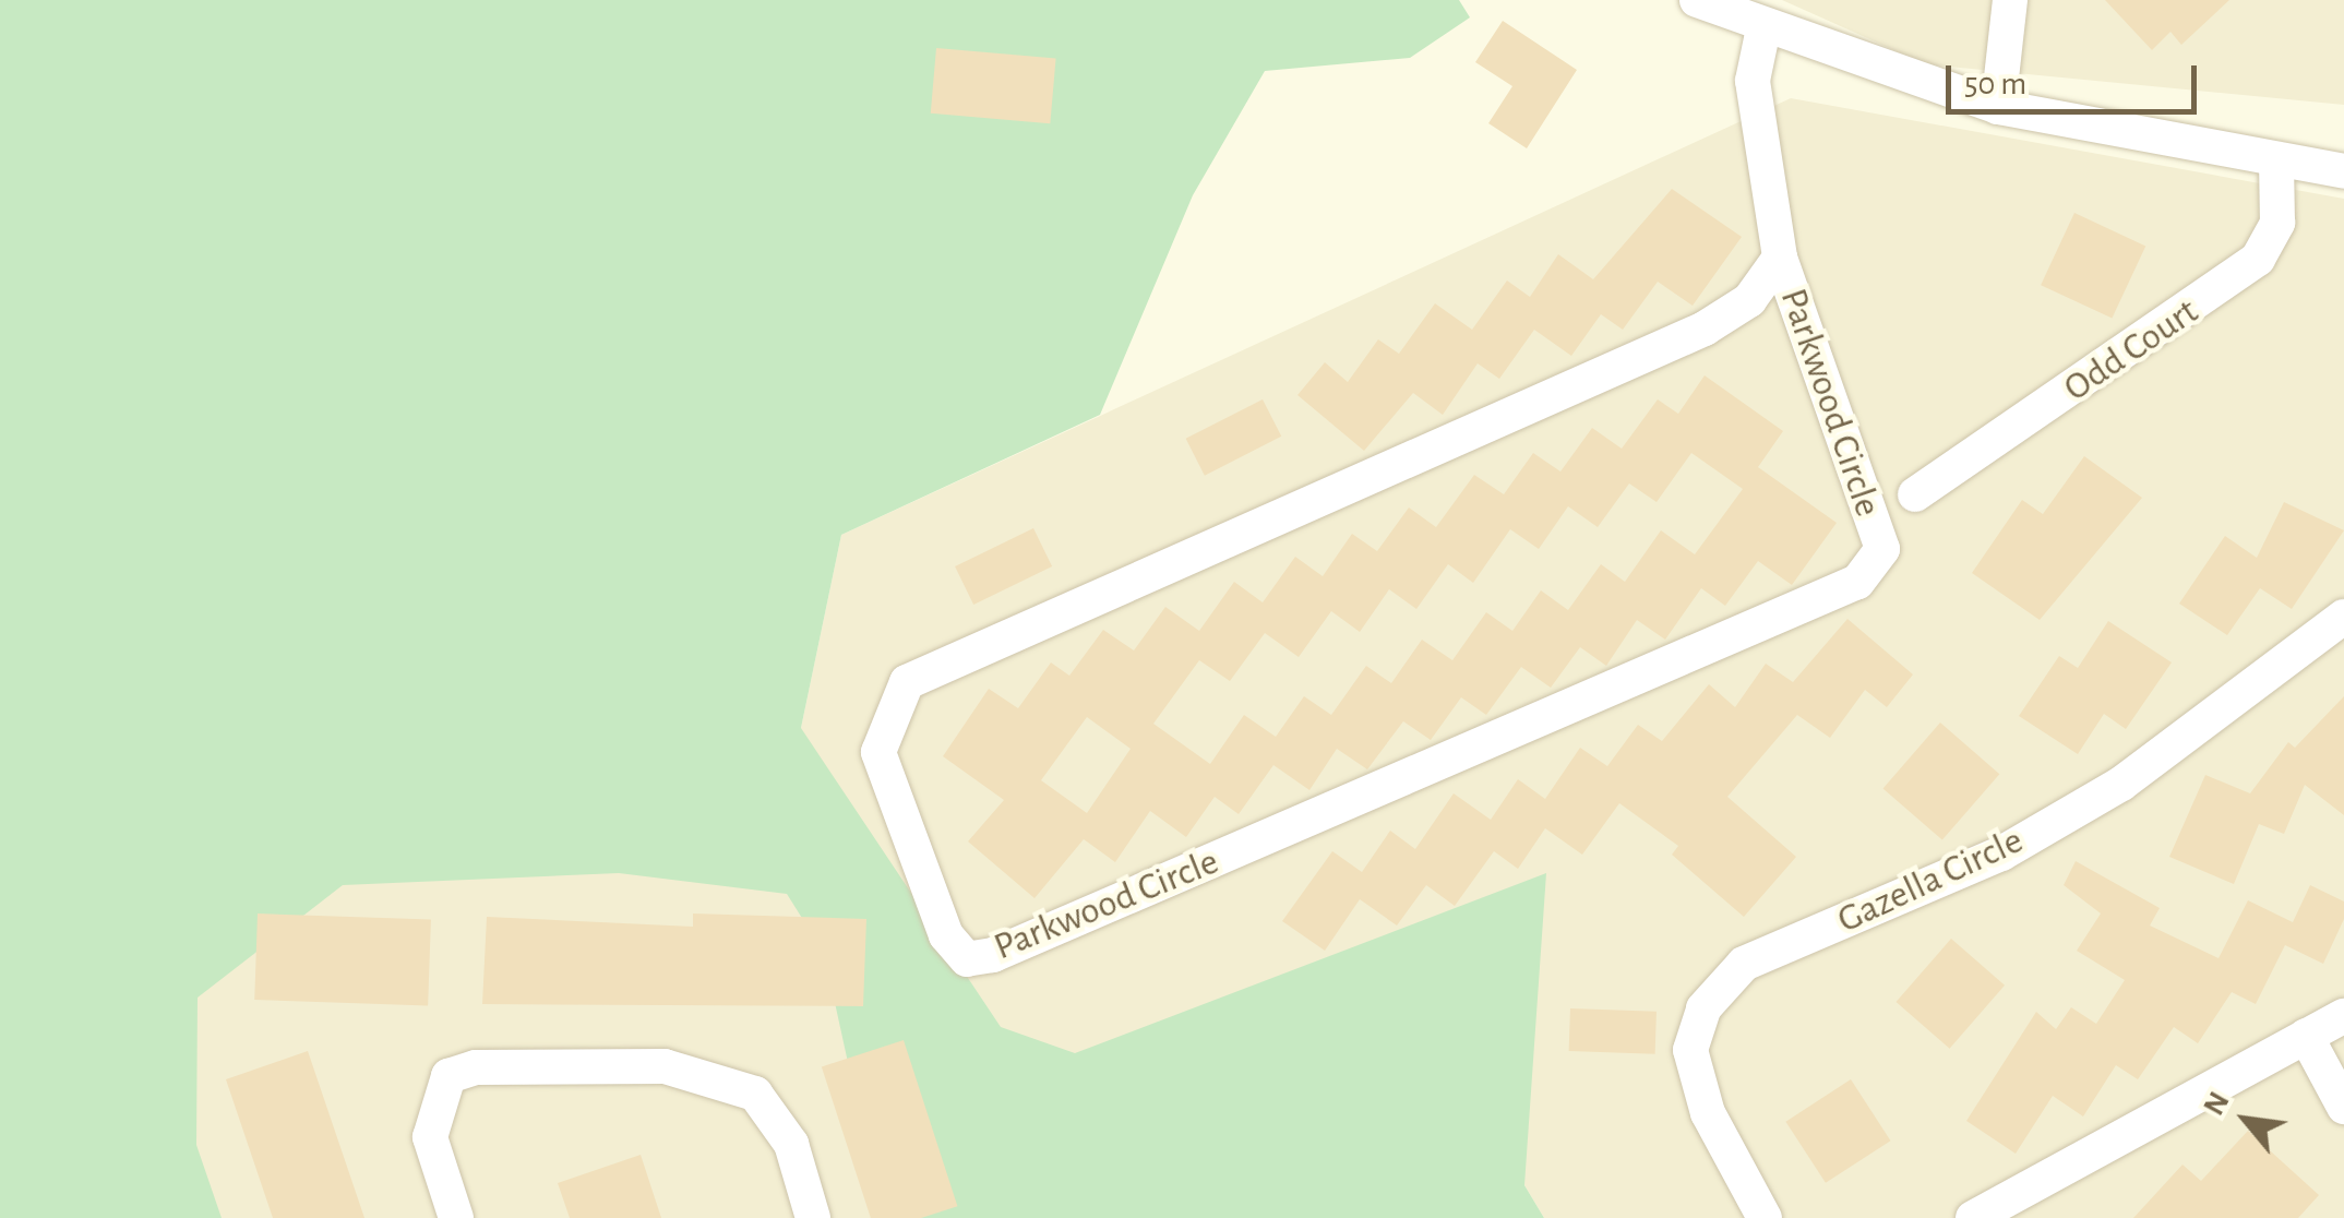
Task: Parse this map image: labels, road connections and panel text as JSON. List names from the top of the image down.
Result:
{
  "streets": {
    "street": ["Odd Court", "Parkwood Circle", "Gazella Circle"]
  },
  "scale_bar": "50 m",
  "north": "top left"
}
